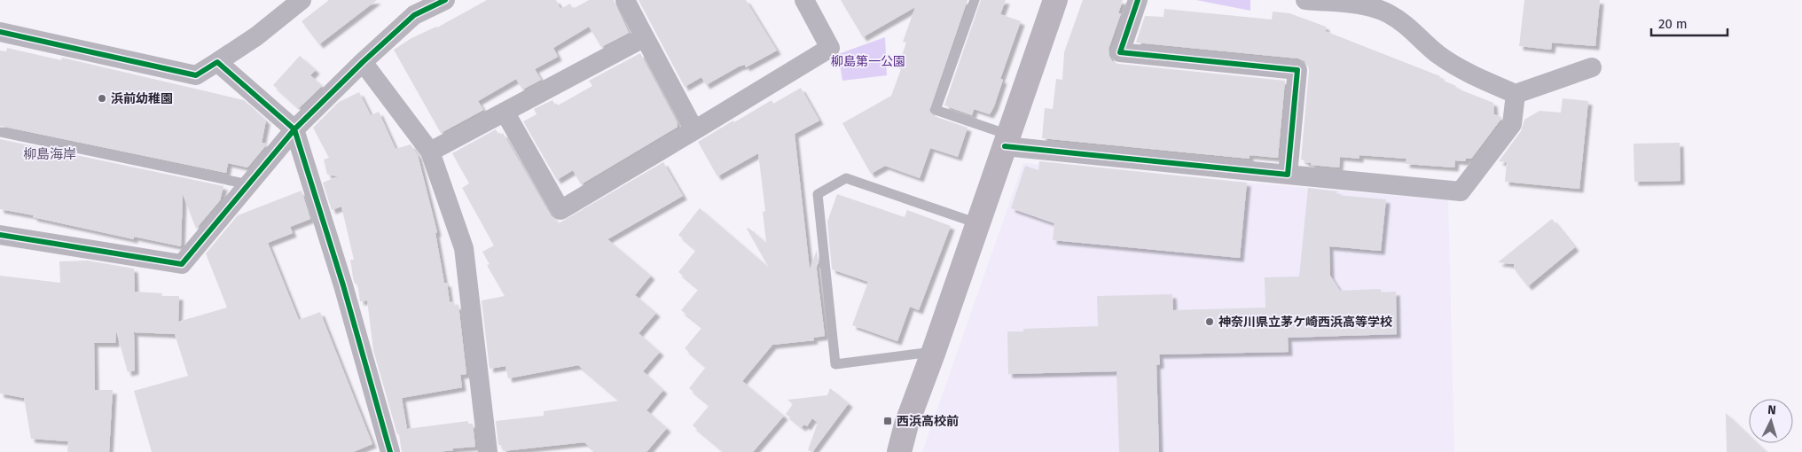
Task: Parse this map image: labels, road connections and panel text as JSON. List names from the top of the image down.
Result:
{
  "districts": ["柳島海岸"],
  "parks": ["柳島第一公園"],
  "places": {
    "other": ["浜前幼稚園", "神奈川県立茅ケ崎西浜高等学校"],
    "transit": ["西浜高校前"]
  },
  "scale_bar": "20 m",
  "north": "top"
}
